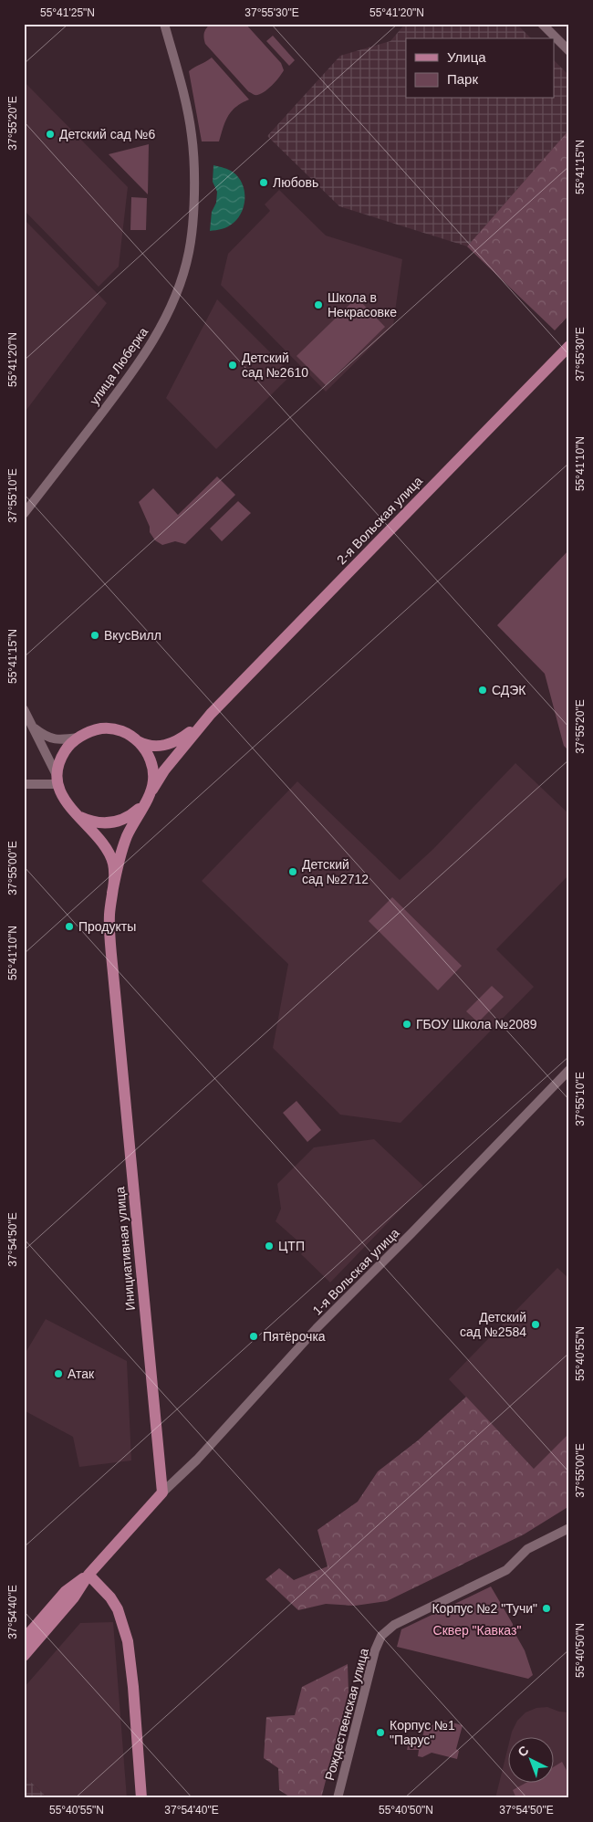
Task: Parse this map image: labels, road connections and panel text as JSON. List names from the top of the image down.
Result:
{
  "streets": {
    "main road": ["2-я Вольская улица", "Инициативная улица"],
    "street": ["улица Люберка", "1-я Вольская улица", "Рождественская улица"]
  },
  "crossings": [
    ["2-я Вольская улица", "Инициативная улица"],
    ["Инициативная улица", "1-я Вольская улица"]
  ],
  "parks": ["Сквер \"Кавказ\""],
  "places": [
    "Детский сад №6",
    "Любовь",
    "Школа в Некрасовке",
    "Детский сад №2610",
    "ВкусВилл",
    "СДЭК",
    "Детский сад №2712",
    "Продукты",
    "ГБОУ Школа №2089",
    "ЦТП",
    "Детский сад №2584",
    "Пятёрочка",
    "Атак",
    "Корпус №2 \"Тучи\"",
    "Корпус №1 \"Парус\""
  ],
  "legend": ["Улица", "Парк"],
  "north": "top left",
  "coordinates": [
    "55°41'25\"N",
    "37°55'30\"E",
    "55°41'20\"N",
    "37°55'20\"E",
    "55°41'15\"N",
    "55°41'10\"N",
    "37°55'10\"E",
    "37°55'00\"E",
    "37°54'50\"E",
    "55°40'55\"N",
    "37°54'40\"E",
    "55°40'50\"N"
  ]
}
